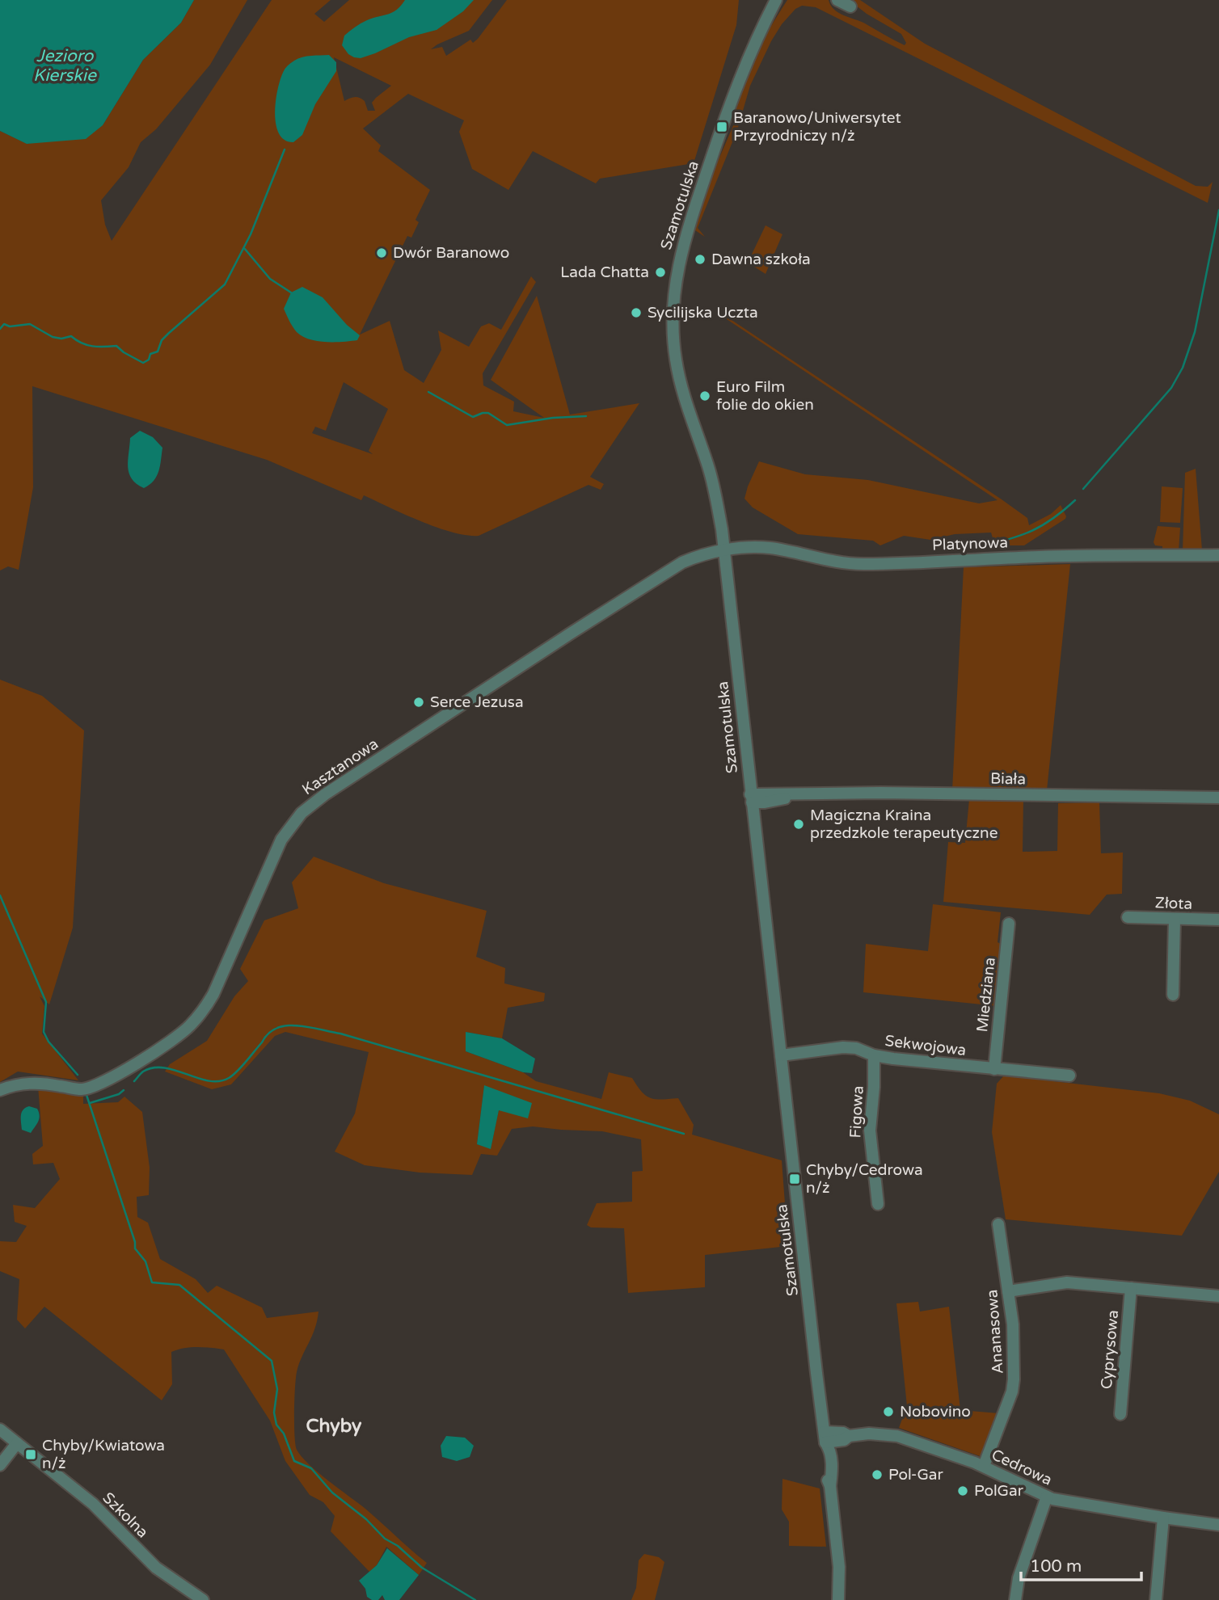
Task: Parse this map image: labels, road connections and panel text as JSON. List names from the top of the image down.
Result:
{
  "streets": {
    "street": [
      "Szamotulska",
      "Platynowa",
      "Kasztanowa",
      "Biała",
      "Złota",
      "Miedziana",
      "Sekwojowa",
      "Figowa",
      "Ananasowa",
      "Cyprysowa",
      "Cedrowa",
      "Szkolna"
    ]
  },
  "crossings": [
    ["Szamotulska", "Platynowa"],
    ["Szamotulska", "Kasztanowa"],
    ["Szamotulska", "Biała"],
    ["Szamotulska", "Sekwojowa"],
    ["Szamotulska", "Cedrowa"],
    ["Platynowa", "Kasztanowa"],
    ["Miedziana", "Sekwojowa"],
    ["Sekwojowa", "Figowa"],
    ["Ananasowa", "Cedrowa"]
  ],
  "districts": ["Chyby"],
  "water": ["Jezioro Kierskie"],
  "places": {
    "transit": ["Baranowo/Uniwersytet Przyrodniczy n/ż", "Chyby/Cedrowa n/ż", "Chyby/Kwiatowa n/ż"],
    "other": [
      "Dwór Baranowo",
      "Dawna szkoła",
      "Lada Chatta",
      "Sycilijska Uczta",
      "Euro Film folie do okien",
      "Serce Jezusa",
      "Magiczna Kraina przedzkole terapeutyczne",
      "Nobovino",
      "Pol-Gar",
      "PolGar"
    ]
  },
  "scale_bar": "100 m"
}
